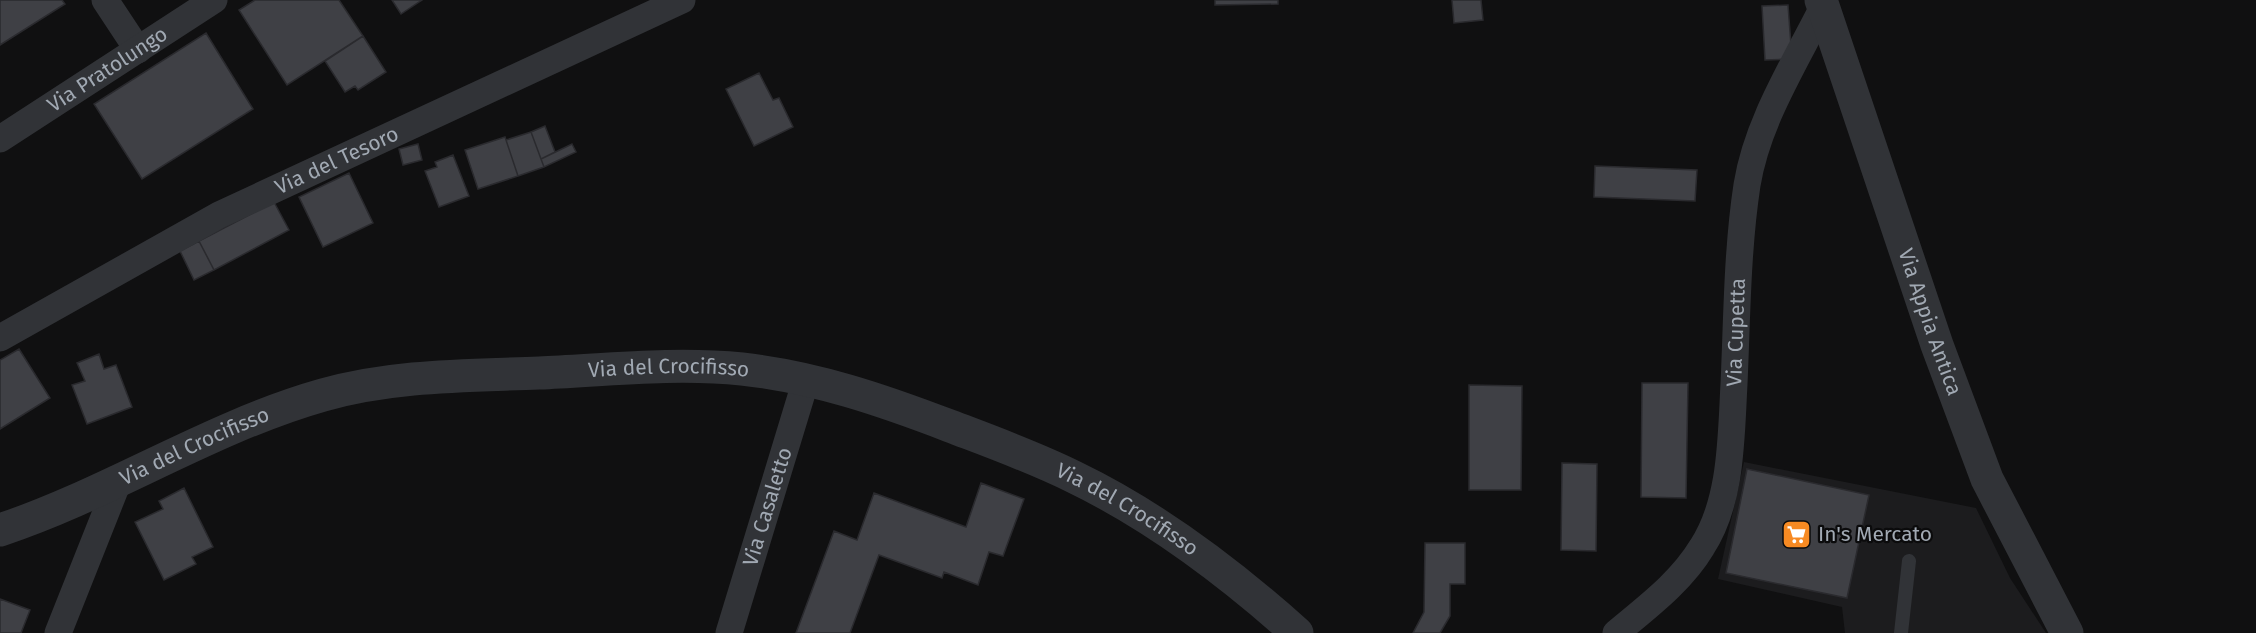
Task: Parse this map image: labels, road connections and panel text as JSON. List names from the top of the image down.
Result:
{
  "streets": {
    "street": [
      "Via Pratolungo",
      "Via del Tesoro",
      "Via Appia Antica",
      "Via Cupetta",
      "Via del Crocifisso",
      "Via Casaletto"
    ]
  },
  "crossings": [
    ["Via Appia Antica", "Via Cupetta"],
    ["Via del Crocifisso", "Via Casaletto"]
  ],
  "places": {
    "supermarket": ["In's Mercato"]
  }
}
